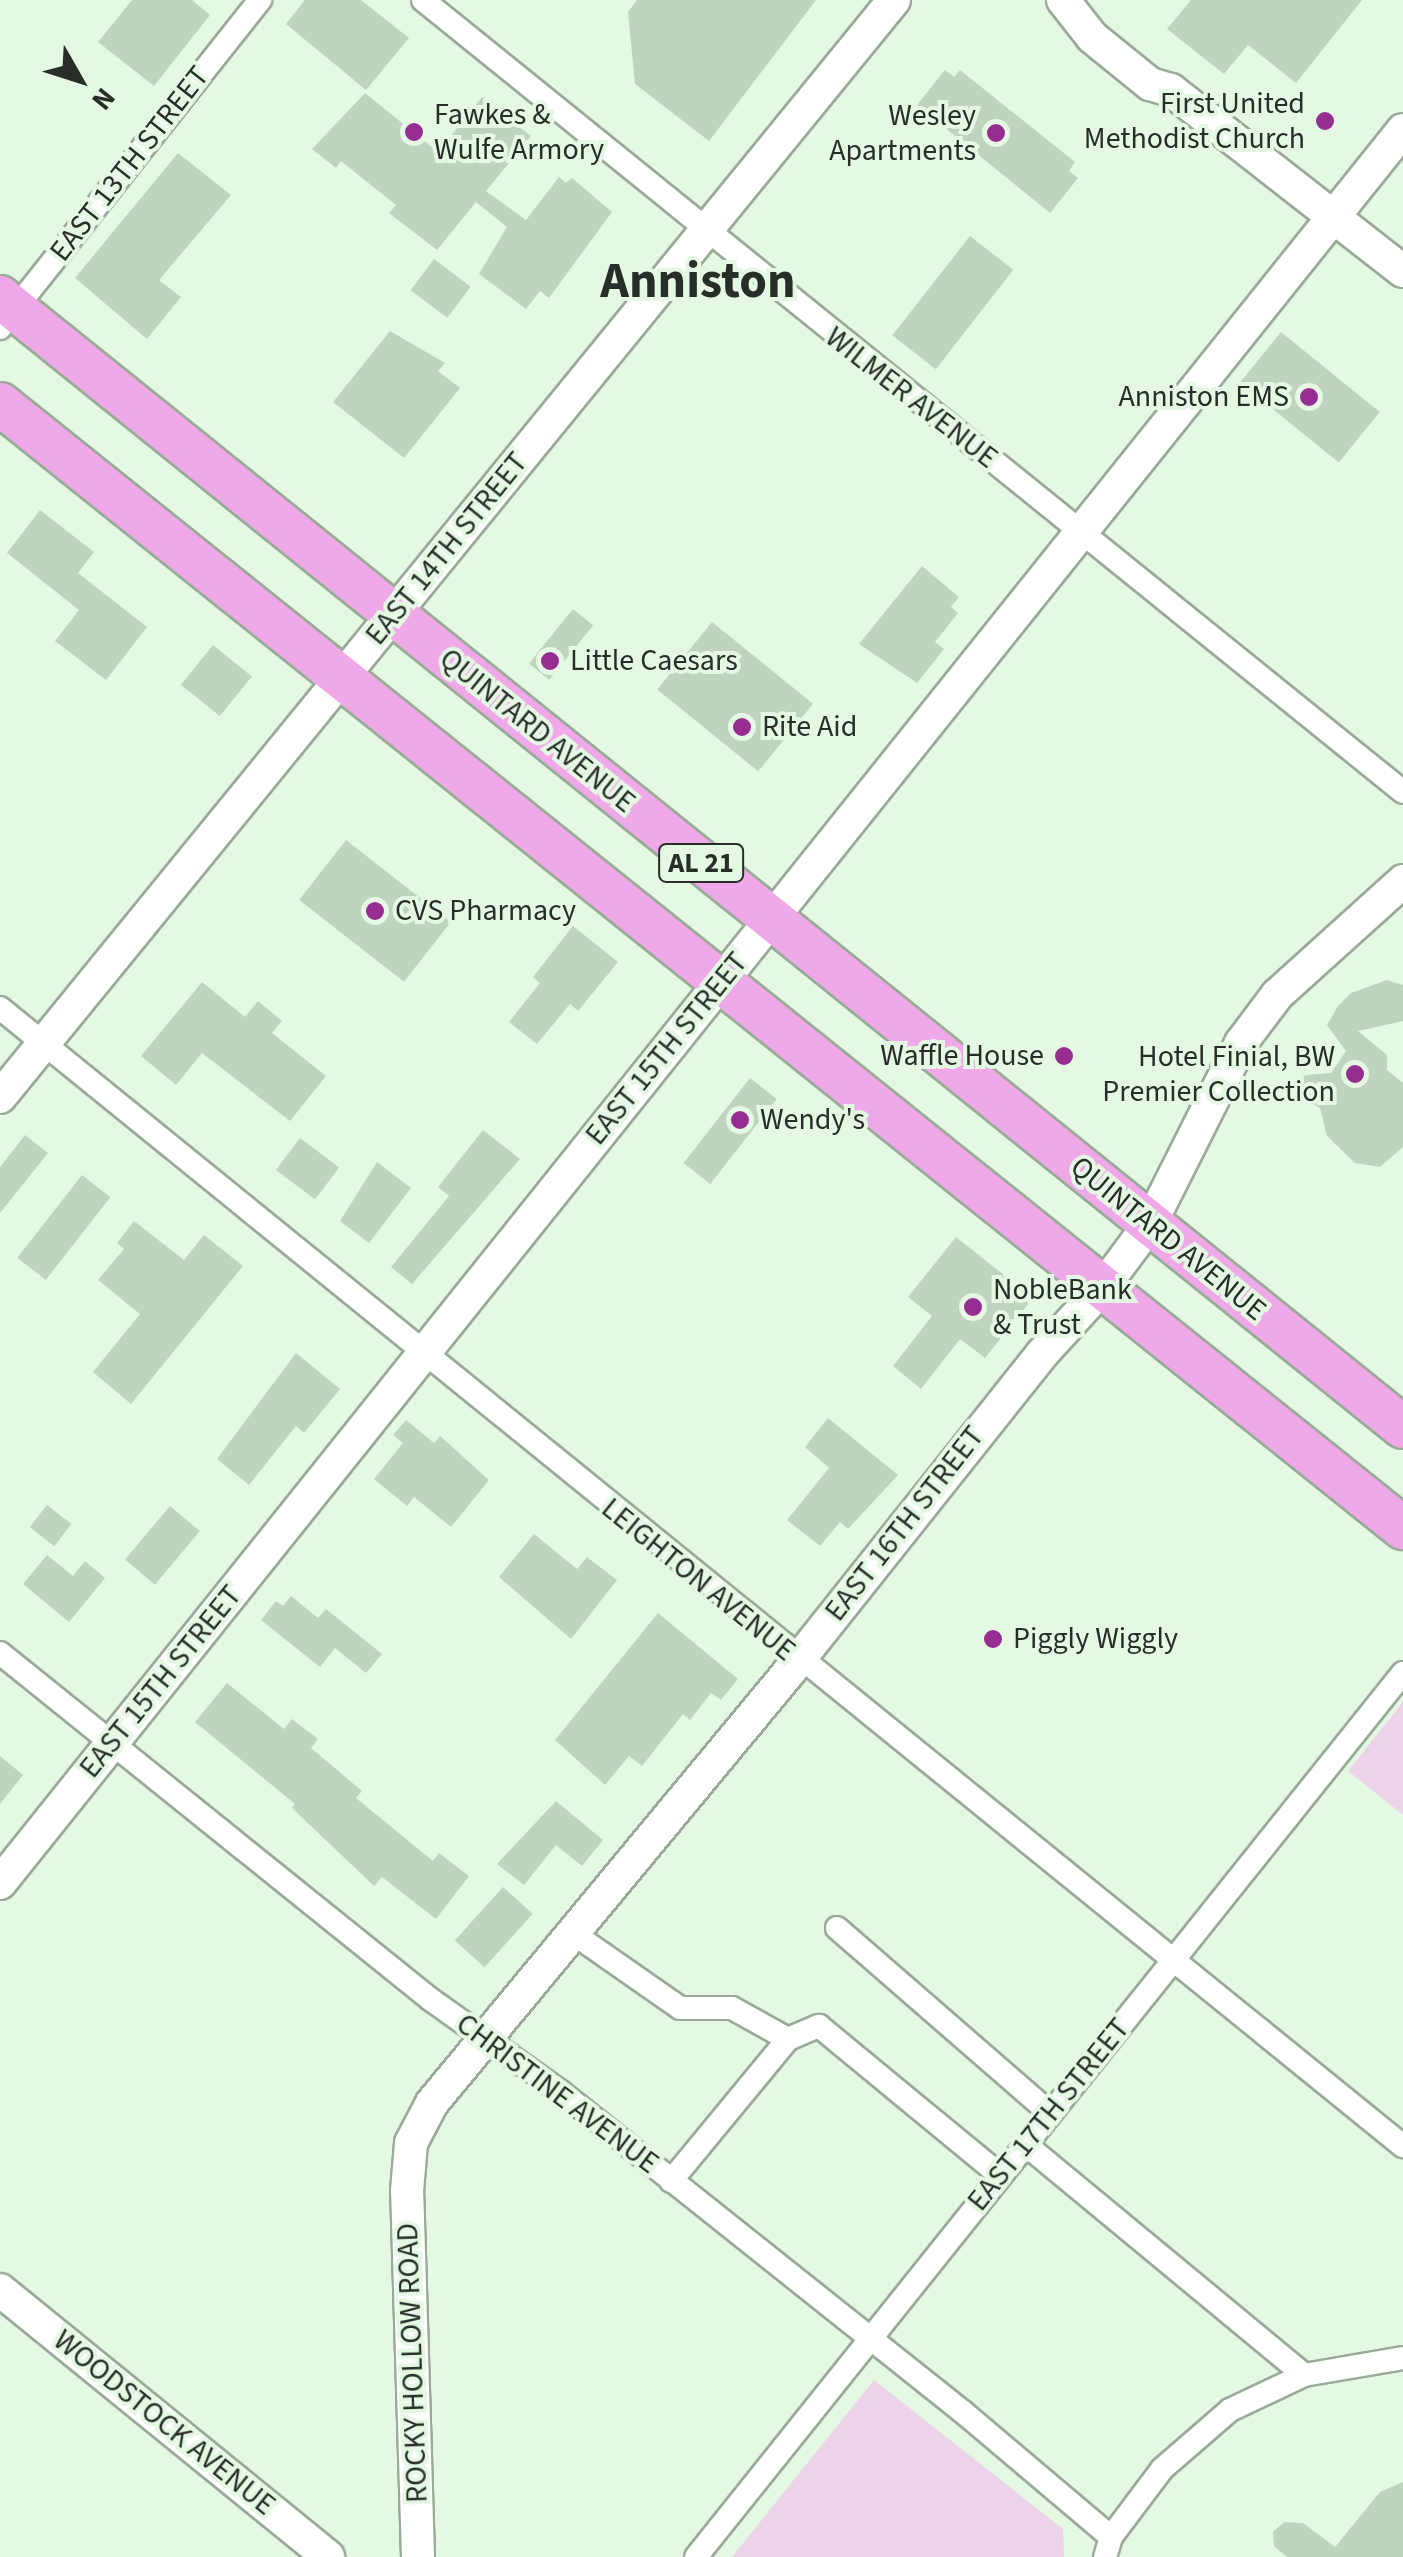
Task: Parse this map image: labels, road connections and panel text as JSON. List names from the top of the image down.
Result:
{
  "streets": {
    "highway": ["QUINTARD AVENUE", "AL 21"],
    "street": [
      "EAST 13TH STREET",
      "WILMER AVENUE",
      "EAST 14TH STREET",
      "EAST 15TH STREET",
      "EAST 16TH STREET",
      "LEIGHTON AVENUE",
      "CHRISTINE AVENUE",
      "EAST 17TH STREET",
      "ROCKY HOLLOW ROAD",
      "WOODSTOCK AVENUE"
    ]
  },
  "crossings": [
    ["EAST 13TH STREET", "QUINTARD AVENUE"],
    ["WILMER AVENUE", "EAST 14TH STREET"],
    ["WILMER AVENUE", "EAST 15TH STREET"],
    ["EAST 14TH STREET", "QUINTARD AVENUE"],
    ["EAST 14TH STREET", "AL 21"],
    ["EAST 14TH STREET", "LEIGHTON AVENUE"],
    ["QUINTARD AVENUE", "EAST 15TH STREET"],
    ["QUINTARD AVENUE", "EAST 16TH STREET"],
    ["AL 21", "EAST 15TH STREET"],
    ["AL 21", "EAST 16TH STREET"],
    ["EAST 15TH STREET", "LEIGHTON AVENUE"],
    ["EAST 15TH STREET", "CHRISTINE AVENUE"],
    ["EAST 16TH STREET", "LEIGHTON AVENUE"],
    ["EAST 16TH STREET", "CHRISTINE AVENUE"],
    ["EAST 16TH STREET", "ROCKY HOLLOW ROAD"],
    ["LEIGHTON AVENUE", "EAST 17TH STREET"],
    ["CHRISTINE AVENUE", "EAST 17TH STREET"]
  ],
  "districts": ["Anniston"],
  "places": [
    "First United Methodist Church",
    "Fawkes & Wulfe Armory",
    "Wesley Apartments",
    "Anniston EMS",
    "Little Caesars",
    "Rite Aid",
    "CVS Pharmacy",
    "Waffle House",
    "Hotel Finial, BW Premier Collection",
    "Wendy's",
    "NobleBank & Trust",
    "Piggly Wiggly"
  ],
  "north": "bottom right"
}
